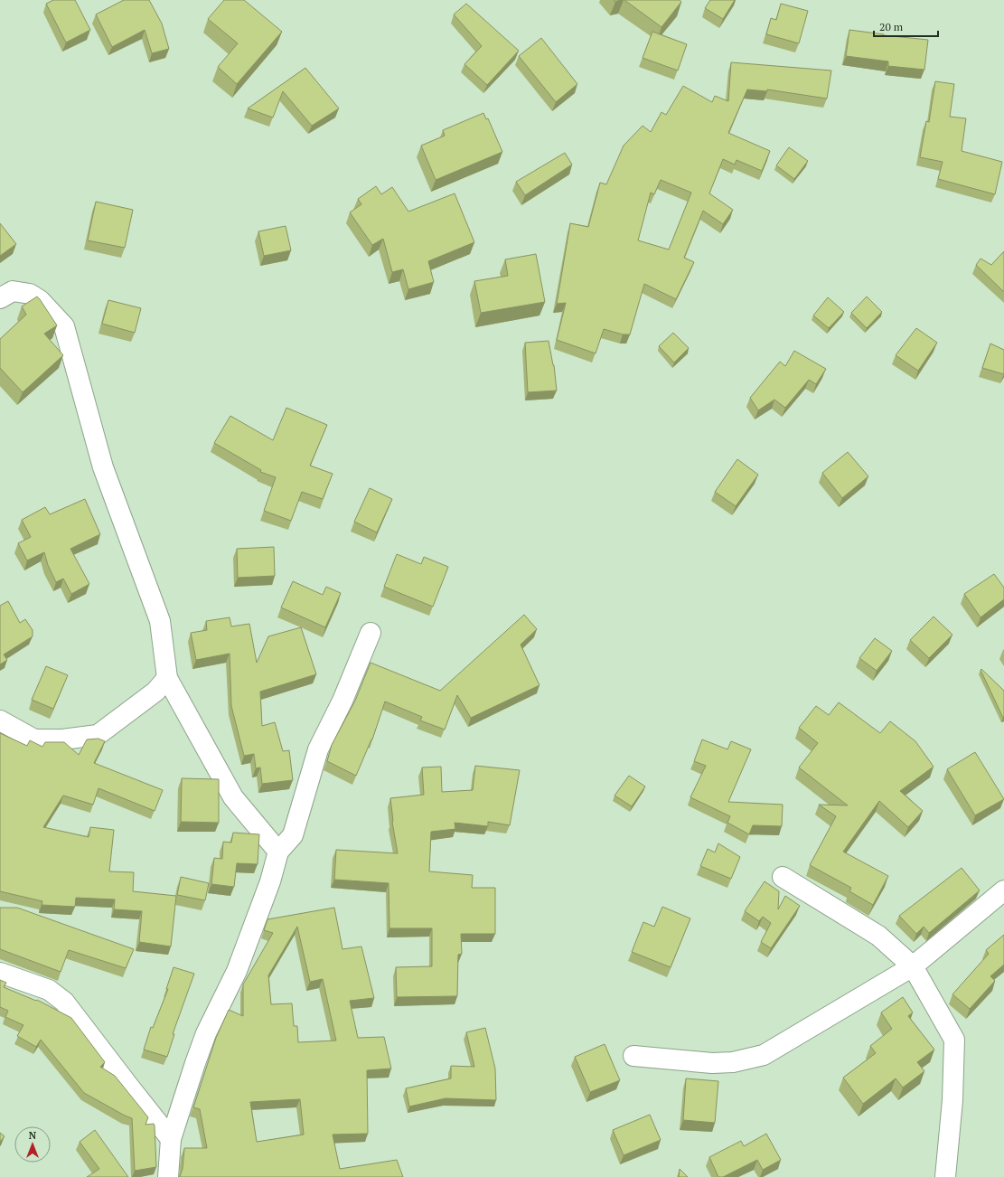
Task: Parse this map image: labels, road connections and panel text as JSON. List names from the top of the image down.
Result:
{
  "scale_bar": "20 m",
  "north": "top"
}
